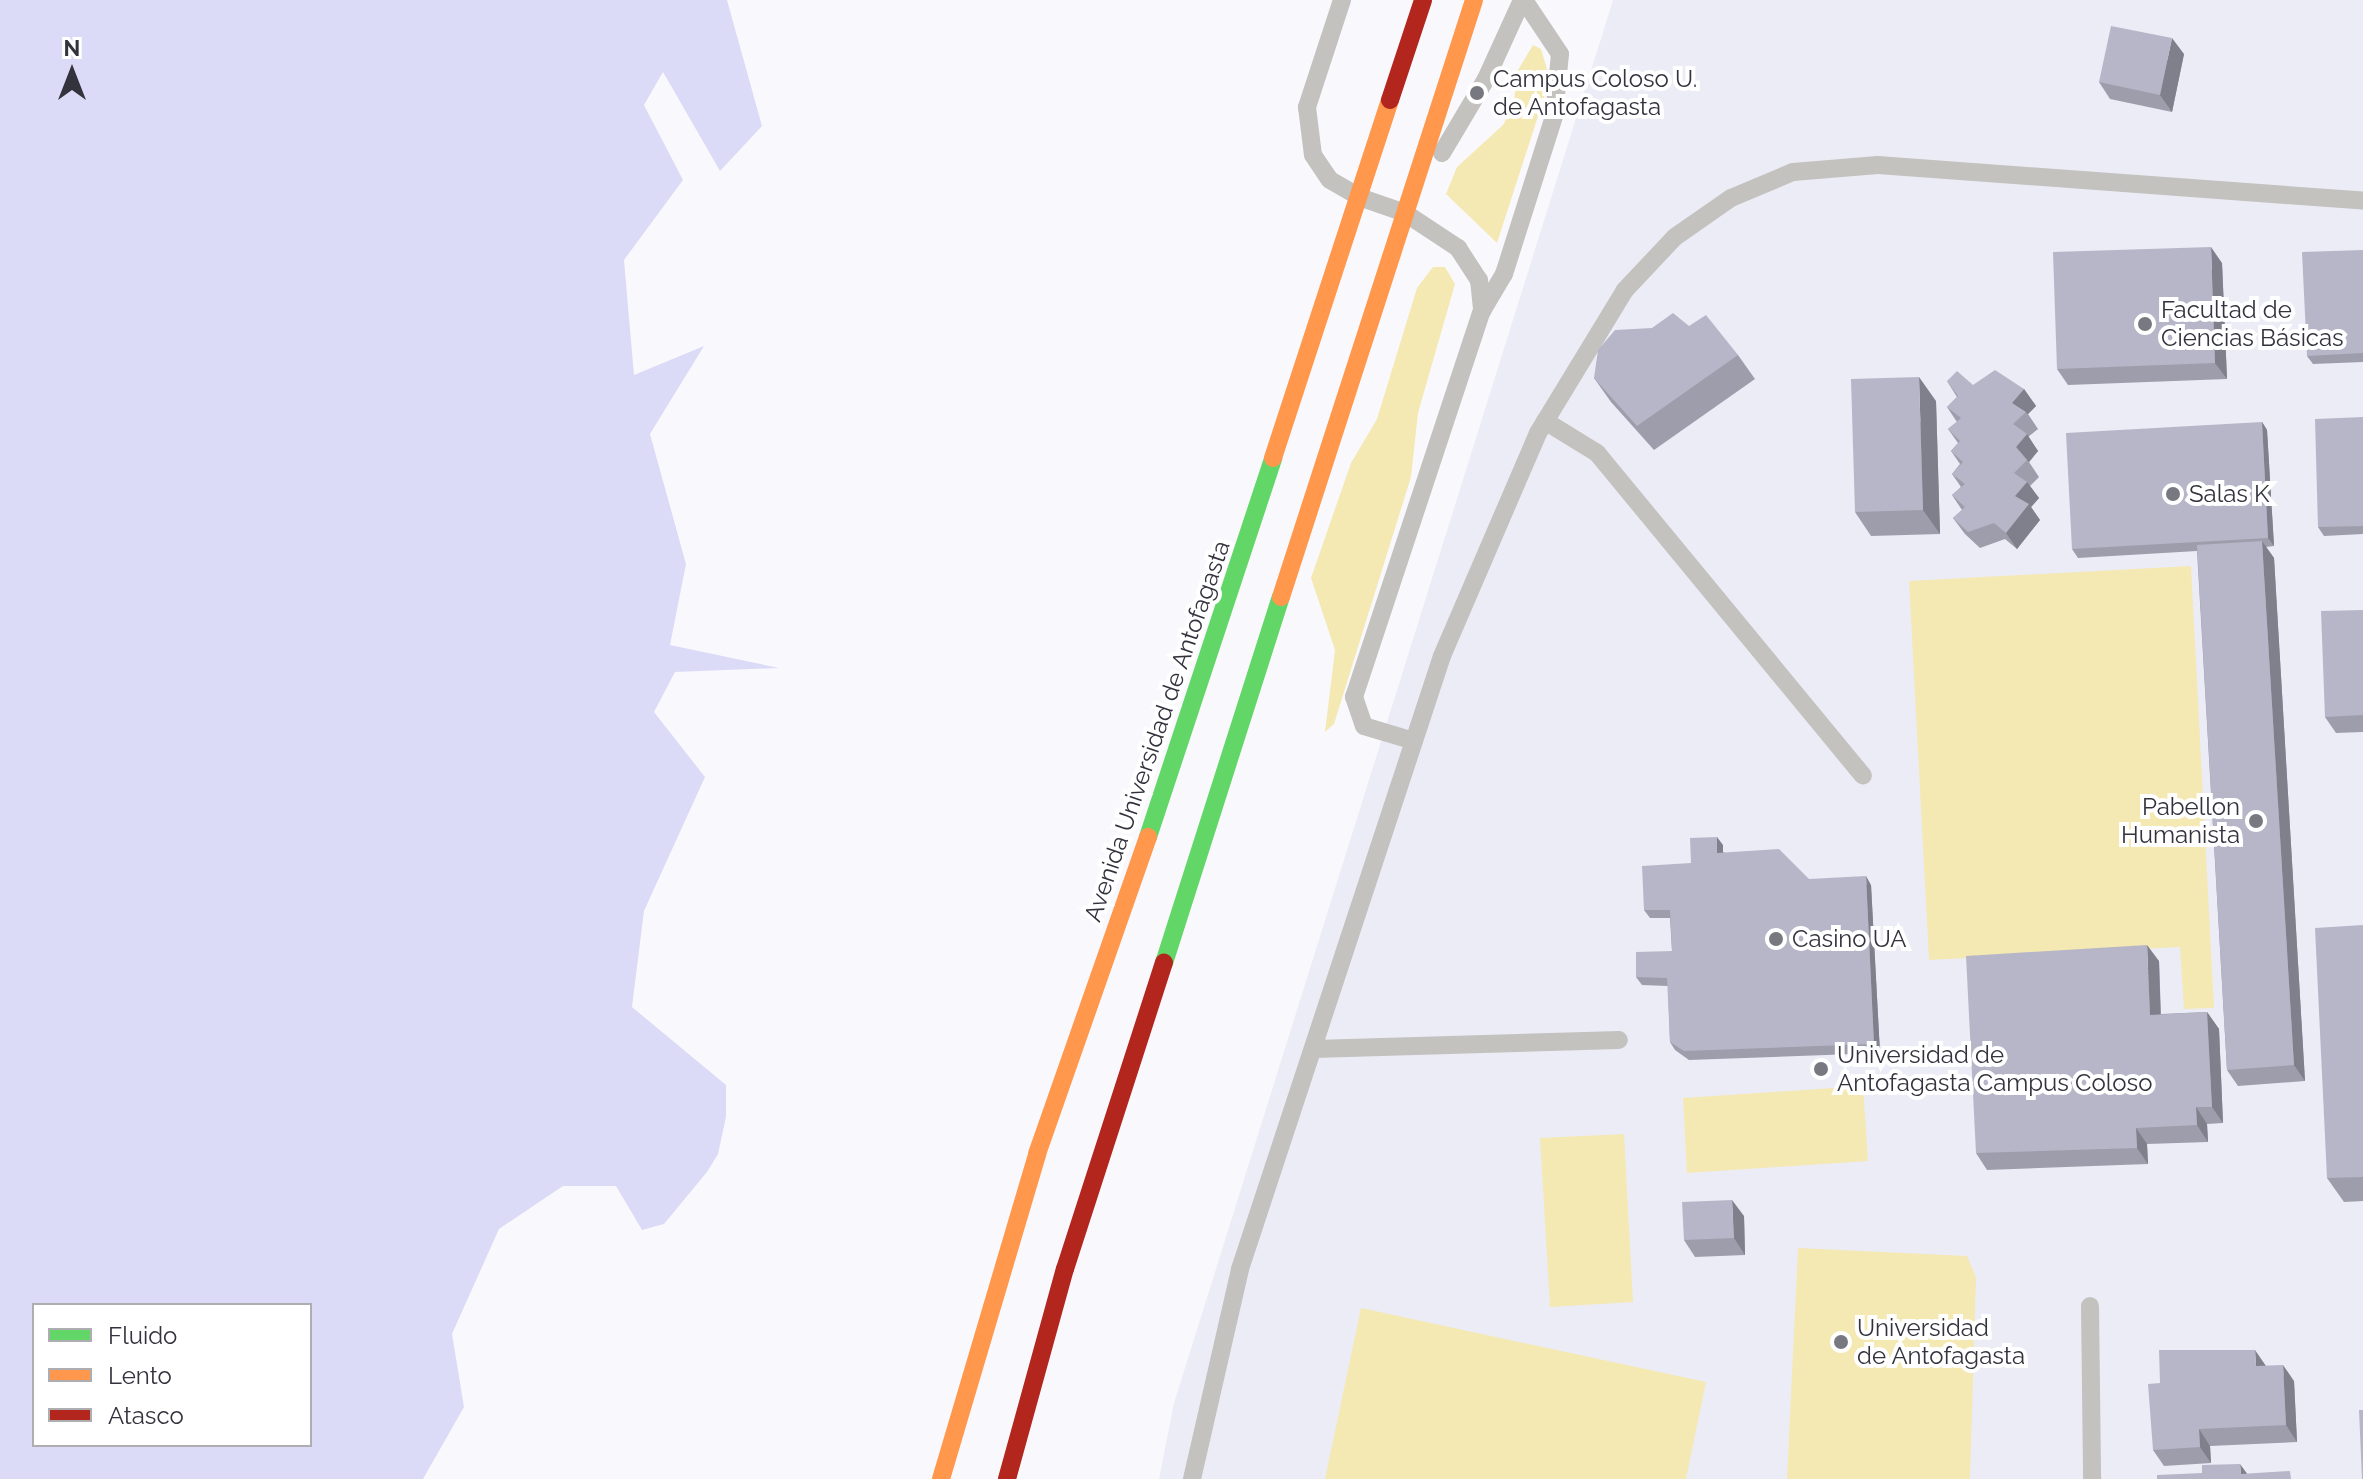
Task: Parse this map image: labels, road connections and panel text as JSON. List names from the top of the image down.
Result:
{
  "streets": {
    "main road": ["Avenida Universidad de Antofagasta"]
  },
  "places": [
    "Campus Coloso U. de Antofagasta",
    "Facultad de Ciencias Básicas",
    "Salas K",
    "Pabellon Humanista",
    "Casino UA",
    "Universidad de Antofagasta Campus Coloso",
    "Universidad de Antofagasta"
  ],
  "legend": ["Fluido", "Lento", "Atasco"],
  "north": "top"
}
